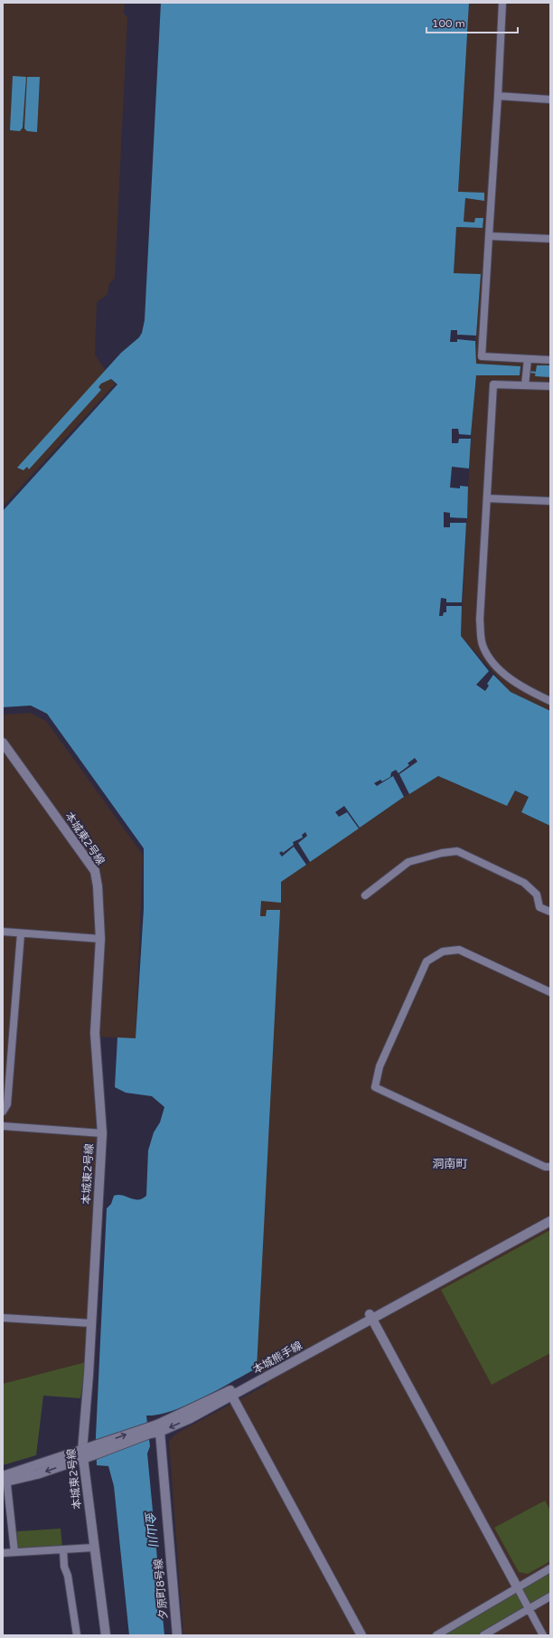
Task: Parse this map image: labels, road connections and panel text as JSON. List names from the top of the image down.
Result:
{
  "streets": {
    "street": ["本城東2号線", "本城熊手線", "夕原町8号線"]
  },
  "crossings": [
    ["本城東2号線", "本城熊手線"],
    ["本城熊手線", "夕原町8号線"]
  ],
  "districts": ["洞南町"],
  "water": ["金山川"],
  "scale_bar": "100 m"
}
